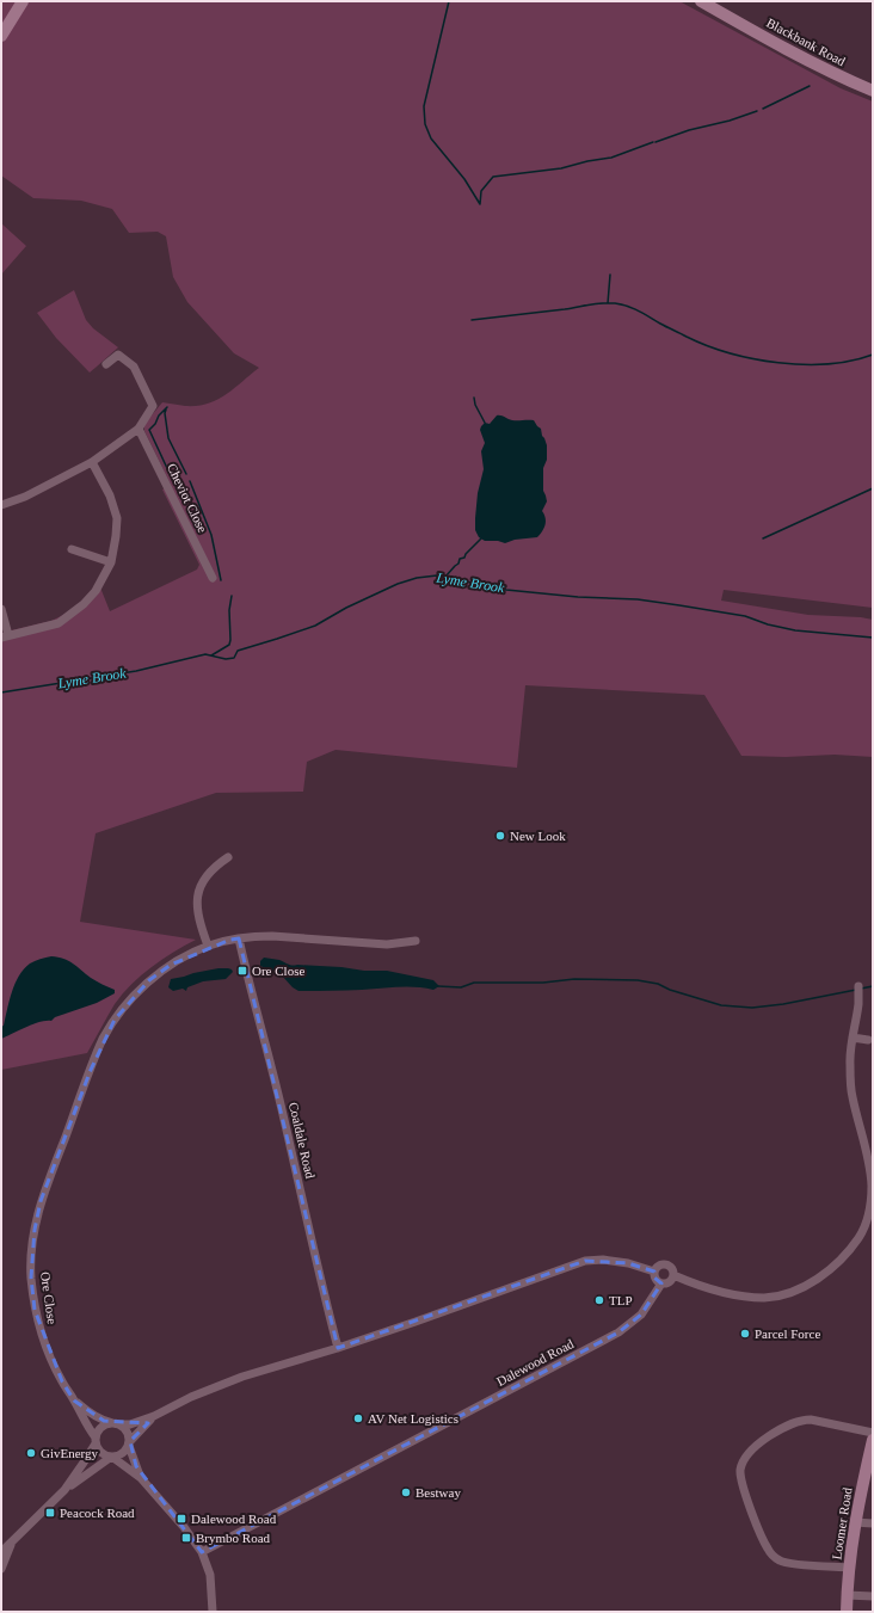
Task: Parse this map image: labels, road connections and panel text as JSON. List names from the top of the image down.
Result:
{
  "streets": {
    "main road": ["Blackbank Road", "Loomer Road"],
    "street": [
      "Cheviot Close",
      "Coaldale Road",
      "Ore Close",
      "Dalewood Road"
    ]
  },
  "crossings": [
    ["Coaldale Road", "Ore Close"]
  ],
  "water": ["Lyme Brook"],
  "places": {
    "other": [
      "New Look",
      "TLP",
      "Parcel Force",
      "AV Net Logistics",
      "GivEnergy",
      "Bestway"
    ],
    "transit": [
      "Ore Close",
      "Peacock Road",
      "Dalewood Road",
      "Brymbo Road"
    ]
  }
}
